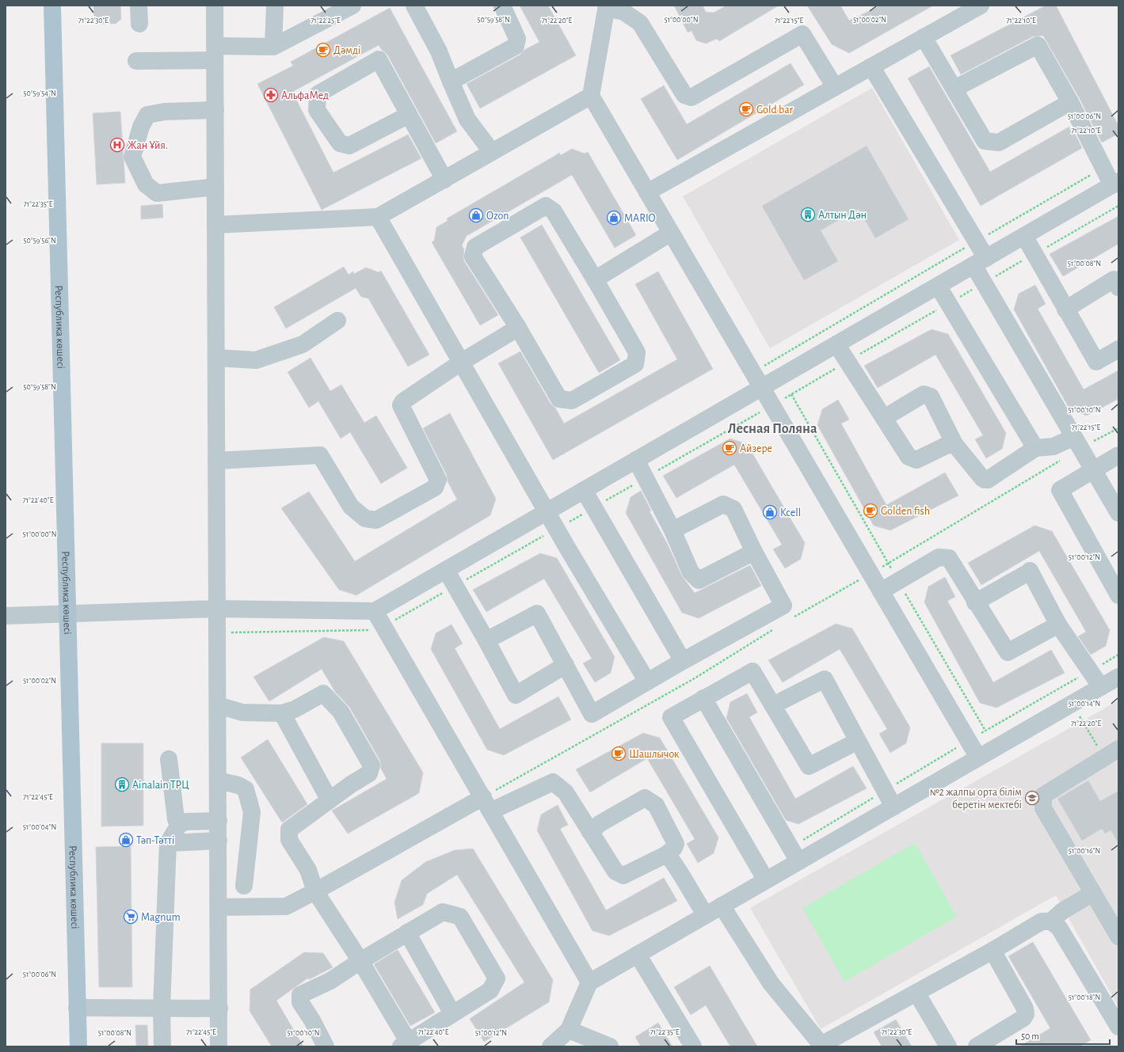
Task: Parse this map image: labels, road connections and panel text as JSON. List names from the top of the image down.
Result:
{
  "streets": {
    "main road": ["Республика көшесі"]
  },
  "districts": ["Лесная Поляна"],
  "places": {
    "cafe": [
      "Дәмді",
      "Gold bar",
      "Айзере",
      "Golden fish",
      "Шашлычок"
    ],
    "pharmacy": ["АльфаМед"],
    "hospital": ["Жан Ұйя."],
    "building": ["Алтын Дән", "Ainalain ТРЦ"],
    "shop": [
      "Ozon",
      "MARIO",
      "Kcell",
      "Тәп-Тәтті"
    ],
    "school or university": ["№2 жалпы орта білім беретін мектебі"],
    "supermarket": ["Magnum"]
  },
  "scale_bar": "50 m",
  "coordinates": [
    "50°59'58\"N",
    "51°00'00\"N",
    "51°00'02\"N",
    "71°22'30\"E",
    "71°22'25\"E",
    "71°22'20\"E",
    "71°22'15\"E",
    "71°22'10\"E",
    "50°59'54\"N",
    "51°00'06\"N",
    "71°22'35\"E",
    "50°59'56\"N",
    "51°00'08\"N",
    "51°00'10\"N",
    "71°22'40\"E",
    "51°00'12\"N",
    "51°00'14\"N",
    "71°22'45\"E",
    "51°00'04\"N",
    "51°00'16\"N",
    "51°00'18\"N"
  ]
}
